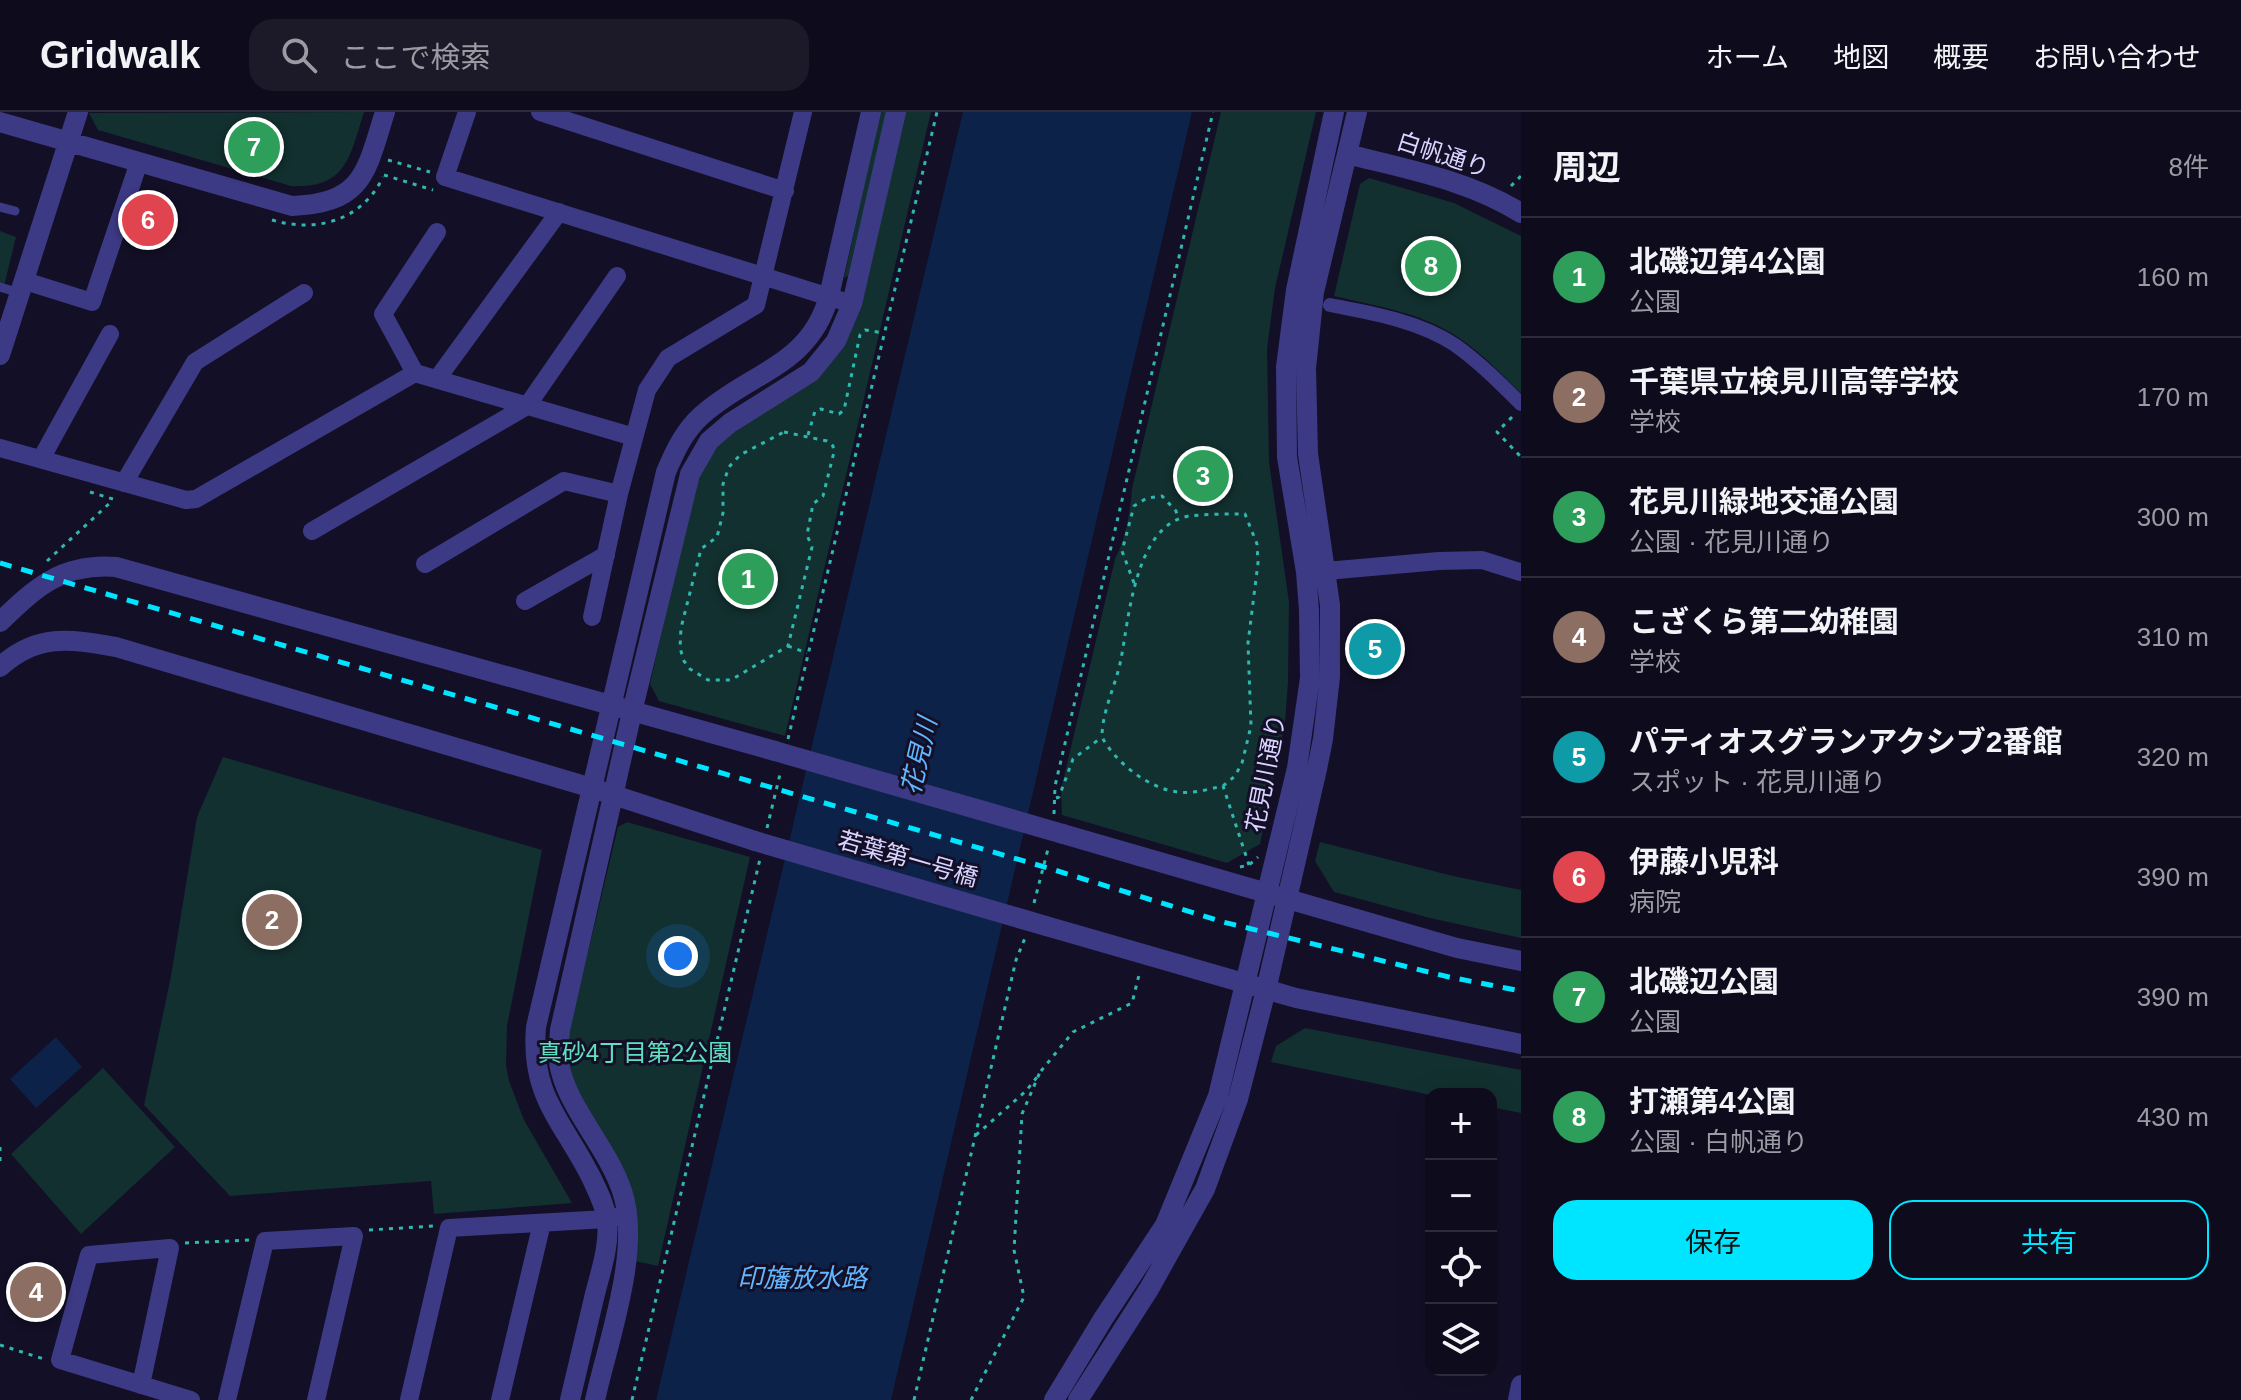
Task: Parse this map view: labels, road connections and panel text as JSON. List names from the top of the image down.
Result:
{
  "streets": {
    "street": ["白帆通り", "花見川通り", "若葉第一号橋"]
  },
  "crossings": [
    ["白帆通り", "花見川通り"],
    ["花見川通り", "若葉第一号橋"]
  ],
  "water": ["花見川", "印旛放水路"],
  "parks": ["真砂4丁目第2公園"],
  "page": {
    "header": "Gridwalk",
    "search": "ここで検索",
    "nav": [
      "ホーム",
      "地図",
      "概要",
      "お問い合わせ"
    ],
    "heading": ["周辺", "8件"],
    "pins": [
      "7",
      "6",
      "8",
      "3",
      "1",
      "5",
      "2",
      "4"
    ],
    "list": [
      {
        "mark": "1",
        "name": "北磯辺第4公園",
        "note": "公園",
        "value": "160 m"
      },
      {
        "mark": "2",
        "name": "千葉県立検見川高等学校",
        "note": "学校",
        "value": "170 m"
      },
      {
        "mark": "3",
        "name": "花見川緑地交通公園",
        "note": "公園 · 花見川通り",
        "value": "300 m"
      },
      {
        "mark": "4",
        "name": "こざくら第二幼稚園",
        "note": "学校",
        "value": "310 m"
      },
      {
        "mark": "5",
        "name": "パティオスグランアクシブ2番館",
        "note": "スポット · 花見川通り",
        "value": "320 m"
      },
      {
        "mark": "6",
        "name": "伊藤小児科",
        "note": "病院",
        "value": "390 m"
      },
      {
        "mark": "7",
        "name": "北磯辺公園",
        "note": "公園",
        "value": "390 m"
      },
      {
        "mark": "8",
        "name": "打瀬第4公園",
        "note": "公園 · 白帆通り",
        "value": "430 m"
      }
    ],
    "map_buttons": ["+", "−"],
    "buttons": ["保存", "共有"]
  }
}
